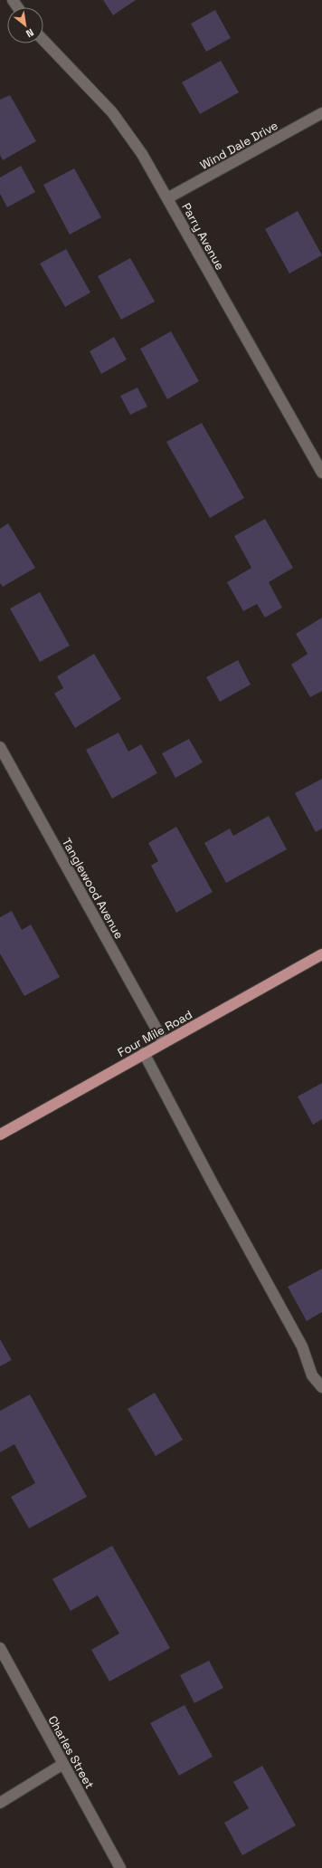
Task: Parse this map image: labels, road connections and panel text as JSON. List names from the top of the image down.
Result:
{
  "streets": {
    "main road": ["Four Mile Road"],
    "street": [
      "Wind Dale Drive",
      "Parry Avenue",
      "Tanglewood Avenue",
      "Charles Street"
    ]
  },
  "crossings": [
    ["Wind Dale Drive", "Parry Avenue"],
    ["Tanglewood Avenue", "Four Mile Road"]
  ],
  "north": "bottom right"
}
